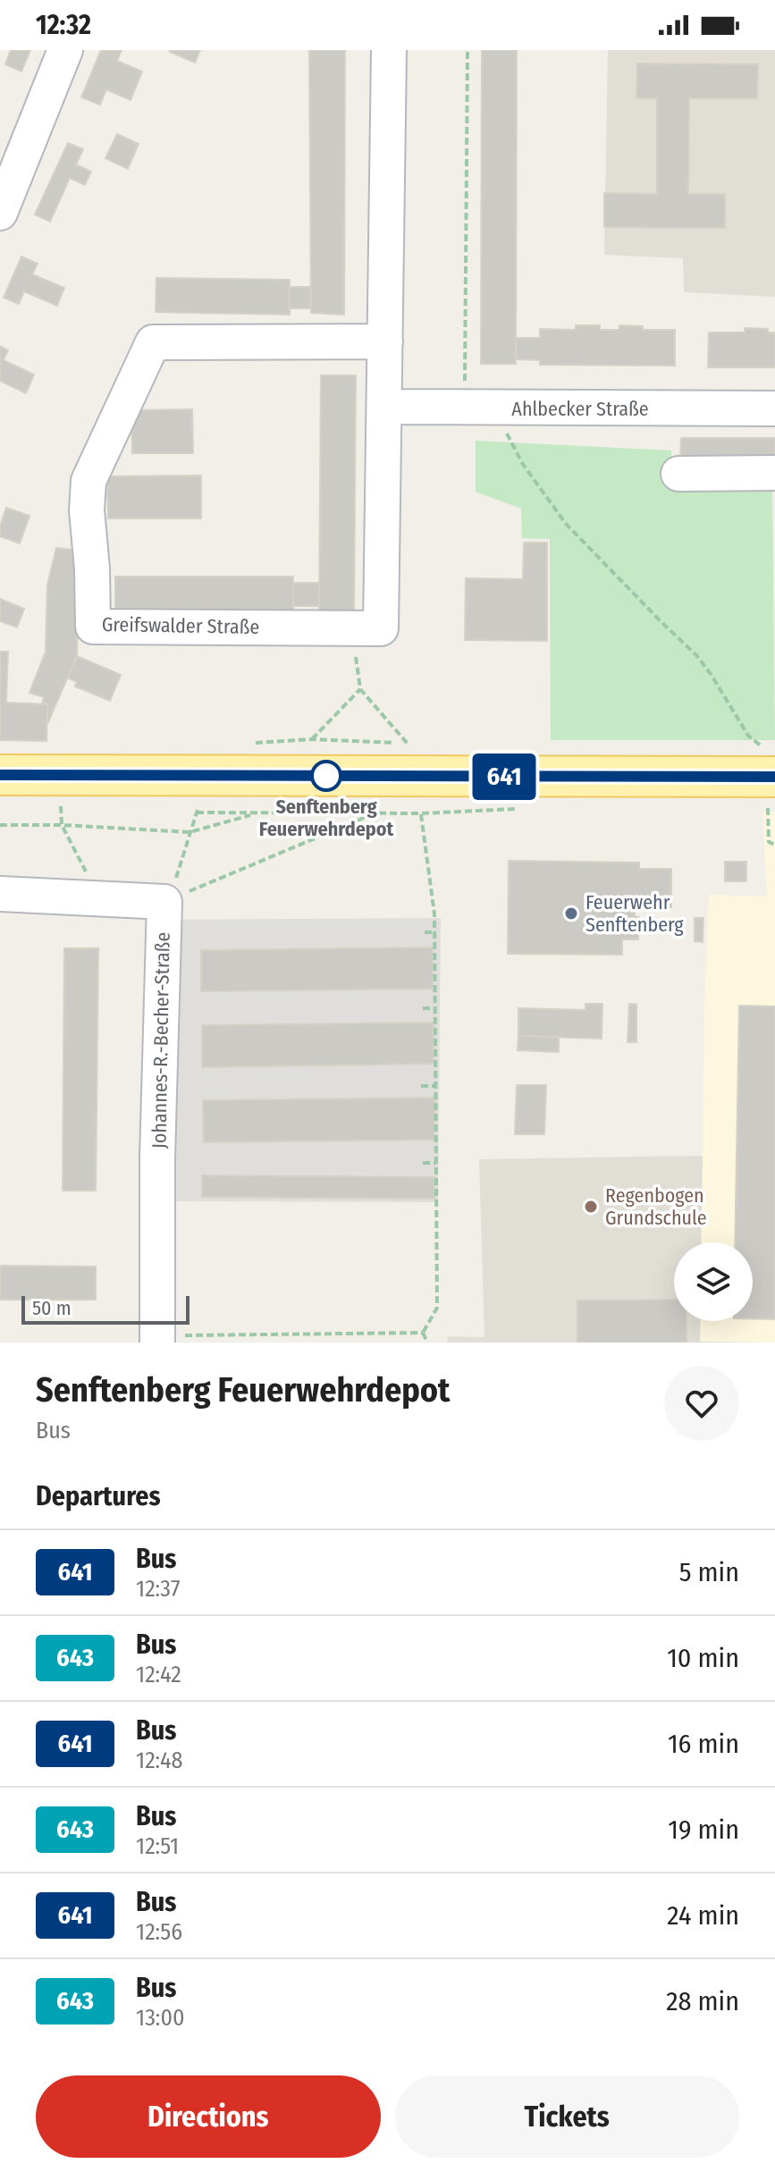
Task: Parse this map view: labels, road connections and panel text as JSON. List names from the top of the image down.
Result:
{
  "streets": {
    "street": ["Ahlbecker Straße", "Greifswalder Straße", "Johannes-R.-Becher-Straße"]
  },
  "crossings": [
    ["Ahlbecker Straße", "Greifswalder Straße"]
  ],
  "places": ["Senftenberg Feuerwehrdepot", "Feuerwehr Senftenberg", "Regenbogen Grundschule"],
  "lines": ["bus line 641"],
  "scale_bar": "50 m",
  "page": {
    "status": "12:32",
    "on_map": "641",
    "scale": "50 m",
    "heading": [
      ["Senftenberg Feuerwehrdepot", "Bus"],
      "Departures"
    ],
    "list": [
      {
        "mark": "641",
        "name": "Bus",
        "note": "12:37",
        "value": "5 min"
      },
      {
        "mark": "643",
        "name": "Bus",
        "note": "12:42",
        "value": "10 min"
      },
      {
        "mark": "641",
        "name": "Bus",
        "note": "12:48",
        "value": "16 min"
      },
      {
        "mark": "643",
        "name": "Bus",
        "note": "12:51",
        "value": "19 min"
      },
      {
        "mark": "641",
        "name": "Bus",
        "note": "12:56",
        "value": "24 min"
      },
      {
        "mark": "643",
        "name": "Bus",
        "note": "13:00",
        "value": "28 min"
      }
    ],
    "buttons": ["Directions", "Tickets"]
  }
}
